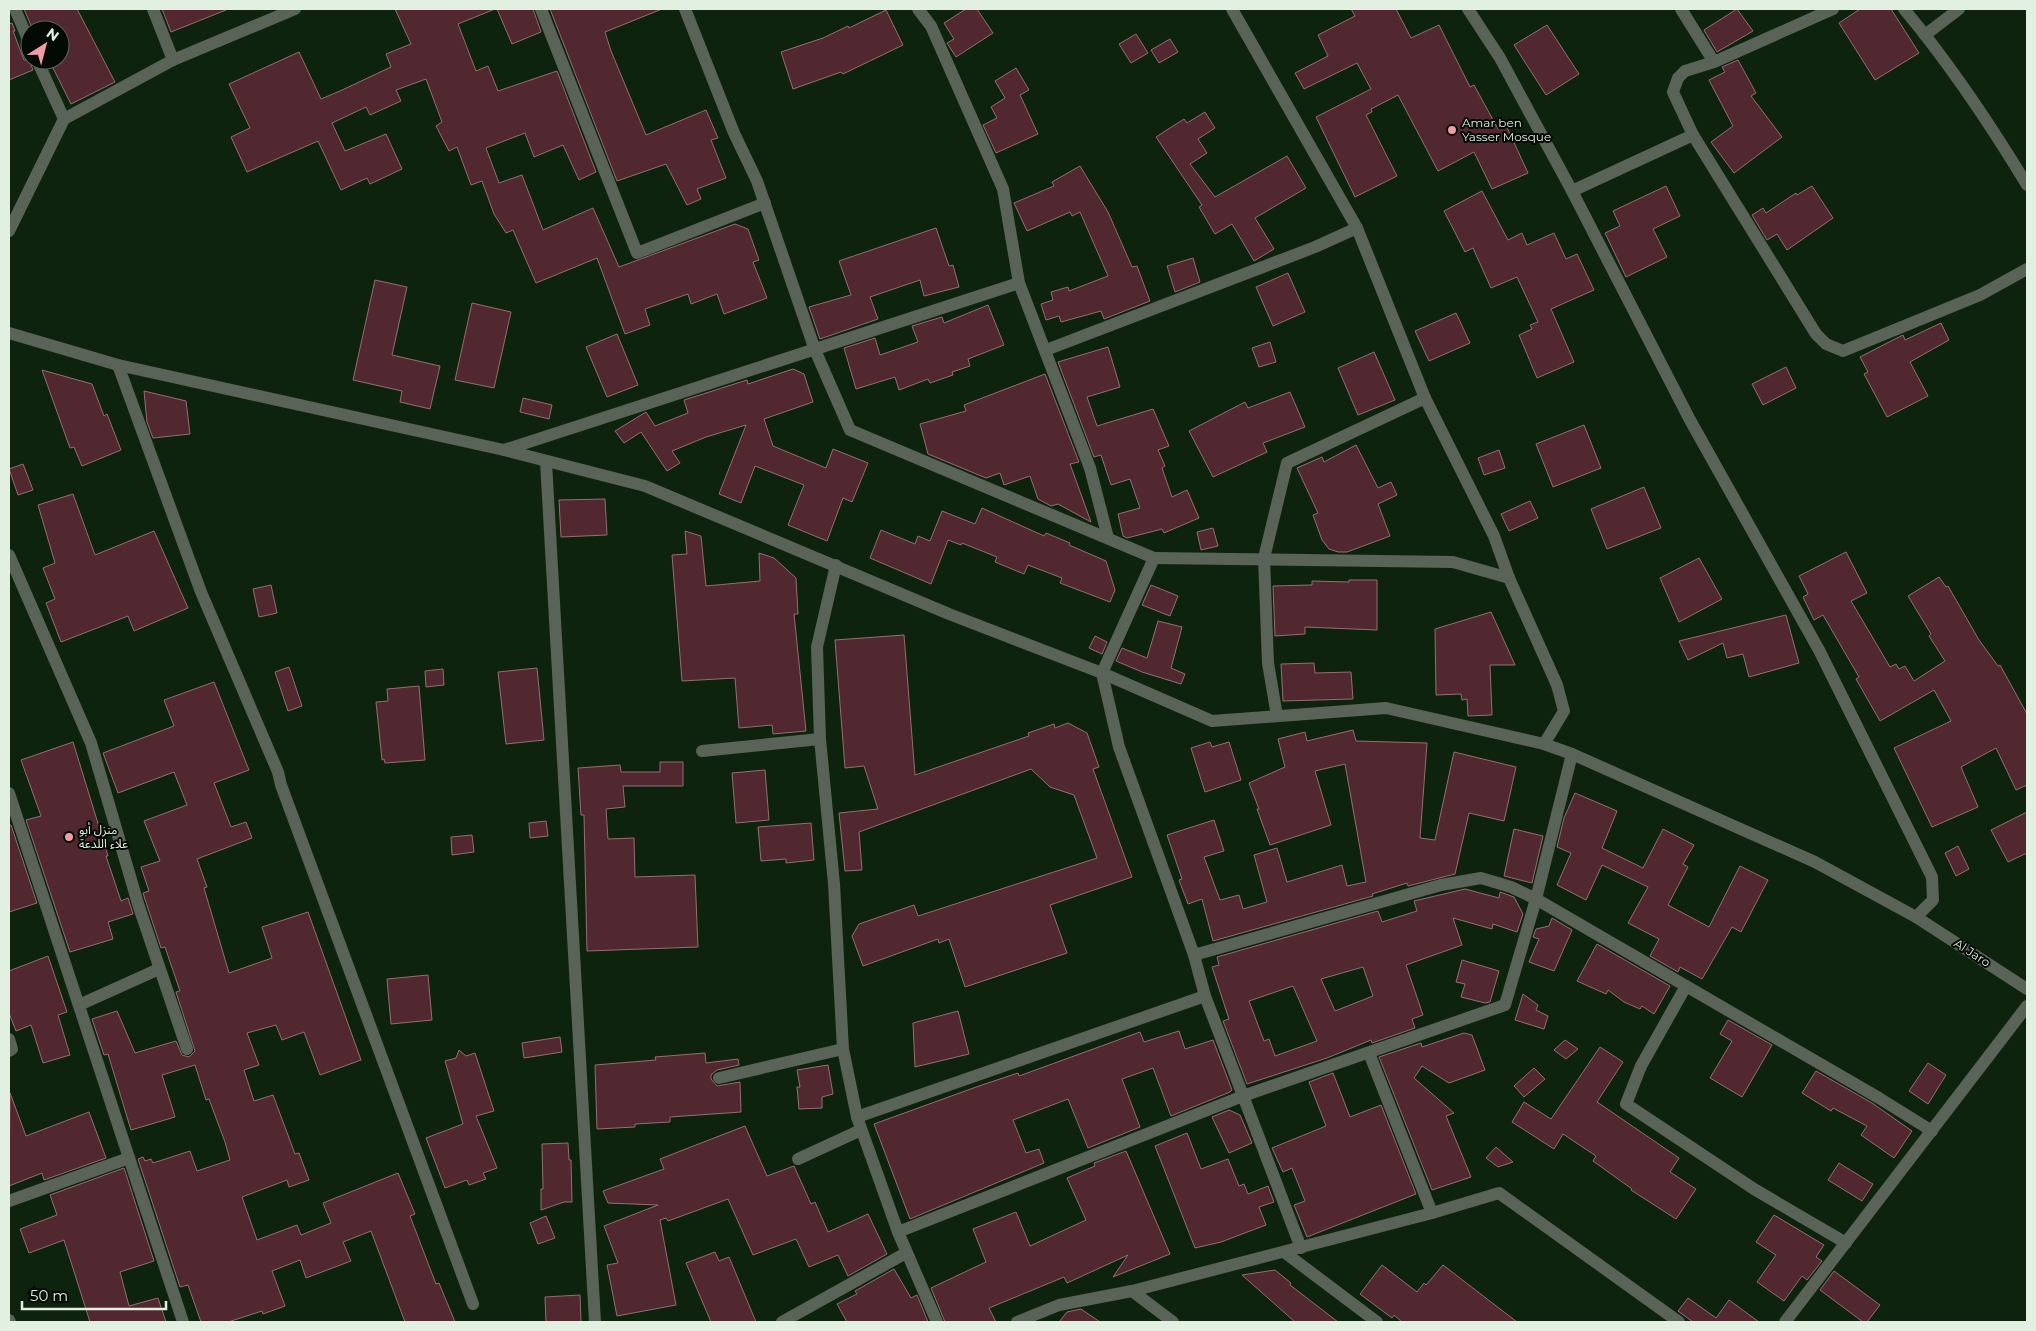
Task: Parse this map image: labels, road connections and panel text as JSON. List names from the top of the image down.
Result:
{
  "streets": {
    "street": ["Al Jaro"]
  },
  "places": ["Amar ben Yasser Mosque", "منزل أبو علاء اللدعة"],
  "scale_bar": "50 m",
  "north": "top right"
}
